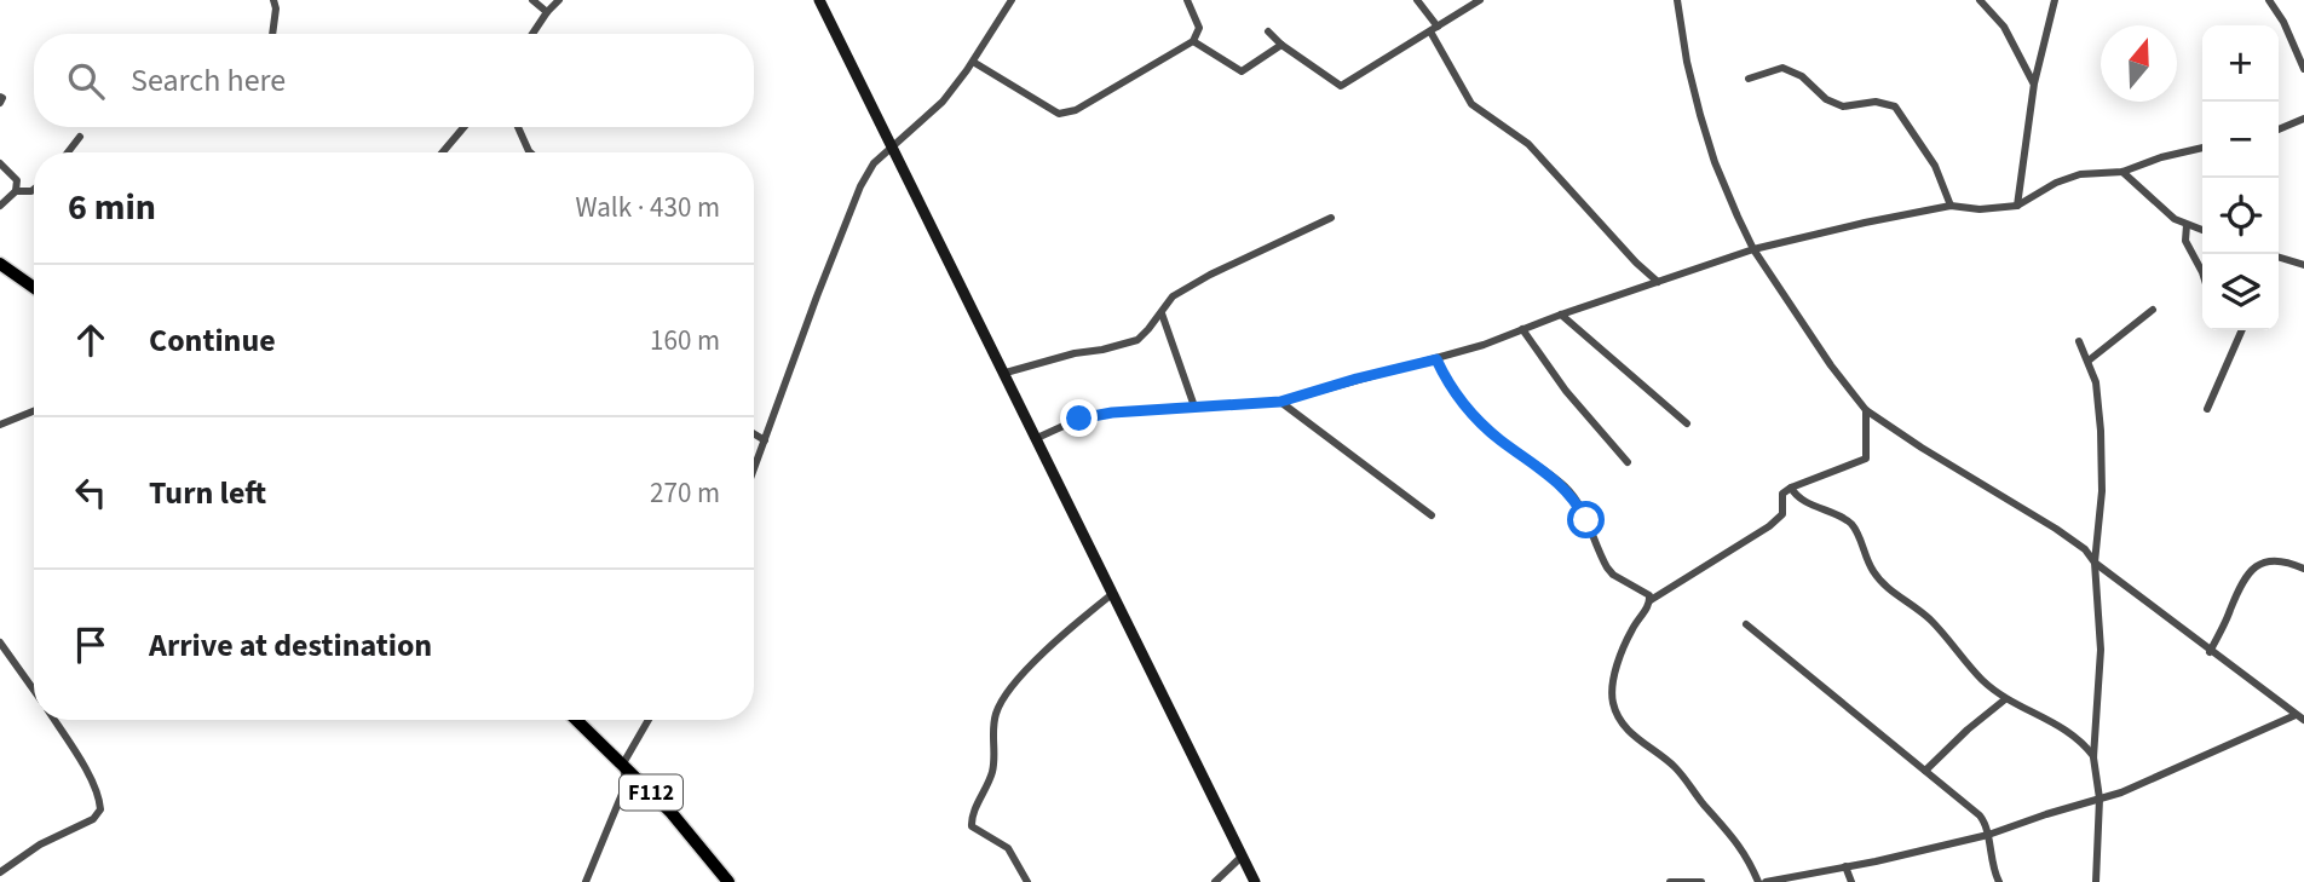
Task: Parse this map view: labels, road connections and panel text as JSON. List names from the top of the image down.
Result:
{
  "streets": {
    "main road": ["F112"]
  },
  "north": "top",
  "page": {
    "map_buttons": ["+", "−"],
    "search": "Search here",
    "heading": ["6 min", "Walk · 430 m"],
    "list": [
      ["Continue", "160 m"],
      ["Turn left", "270 m"],
      "Arrive at destination"
    ]
  }
}
